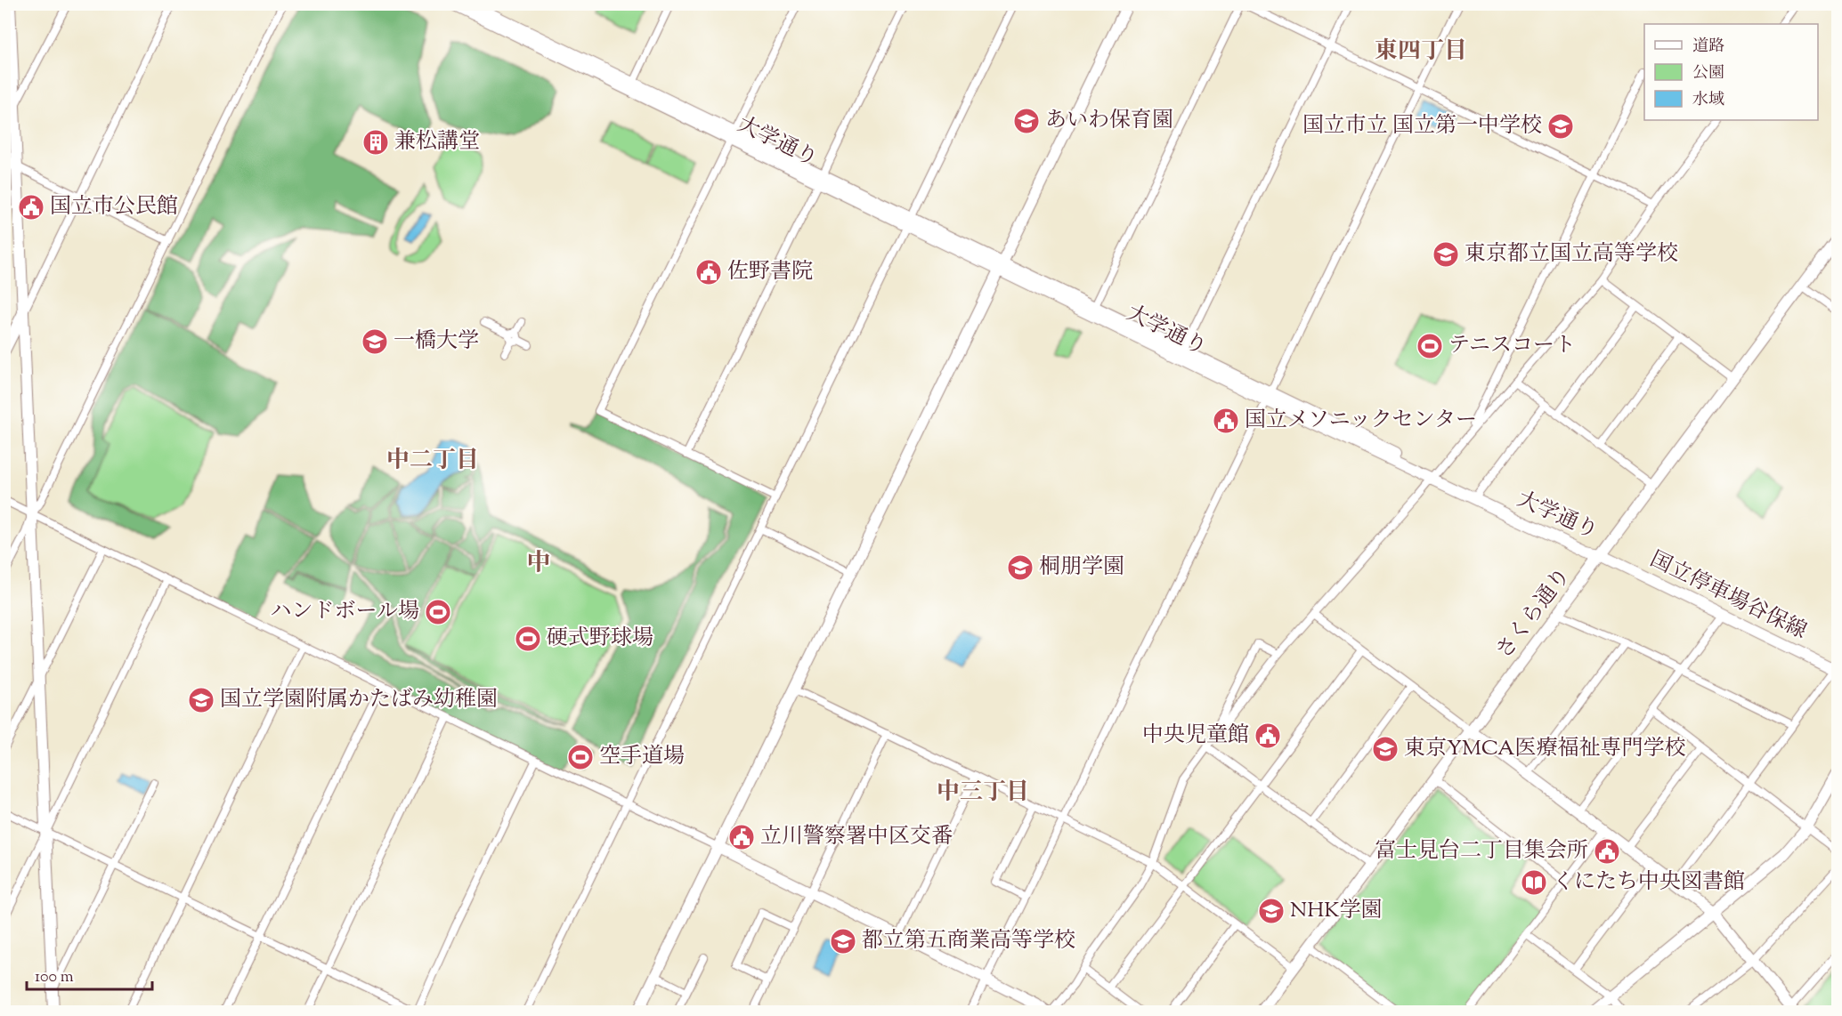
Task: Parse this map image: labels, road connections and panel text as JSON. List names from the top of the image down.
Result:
{
  "streets": {
    "street": ["大学通り", "国立停車場谷保線", "さくら通り"]
  },
  "crossings": [
    ["大学通り", "国立停車場谷保線"],
    ["大学通り", "さくら通り"],
    ["国立停車場谷保線", "さくら通り"]
  ],
  "districts": [
    "東四丁目",
    "中二丁目",
    "中",
    "中三丁目"
  ],
  "places": {
    "school or university": [
      "あいわ保育園",
      "国立市立 国立第一中学校",
      "東京都立国立高等学校",
      "一橋大学",
      "桐朋学園",
      "国立学園附属かたばみ幼稚園",
      "東京YMCA医療福祉専門学校",
      "NHK学園",
      "都立第五商業高等学校"
    ],
    "building": ["兼松講堂"],
    "public building": [
      "国立市公民館",
      "佐野書院",
      "国立メソニックセンター",
      "中央児童館",
      "立川警察署中区交番",
      "富士見台二丁目集会所"
    ],
    "sports": [
      "テニスコート",
      "ハンドボール場",
      "硬式野球場",
      "空手道場"
    ],
    "library": ["くにたち中央図書館"]
  },
  "legend": ["道路", "公園", "水域"],
  "scale_bar": "100 m"
}
